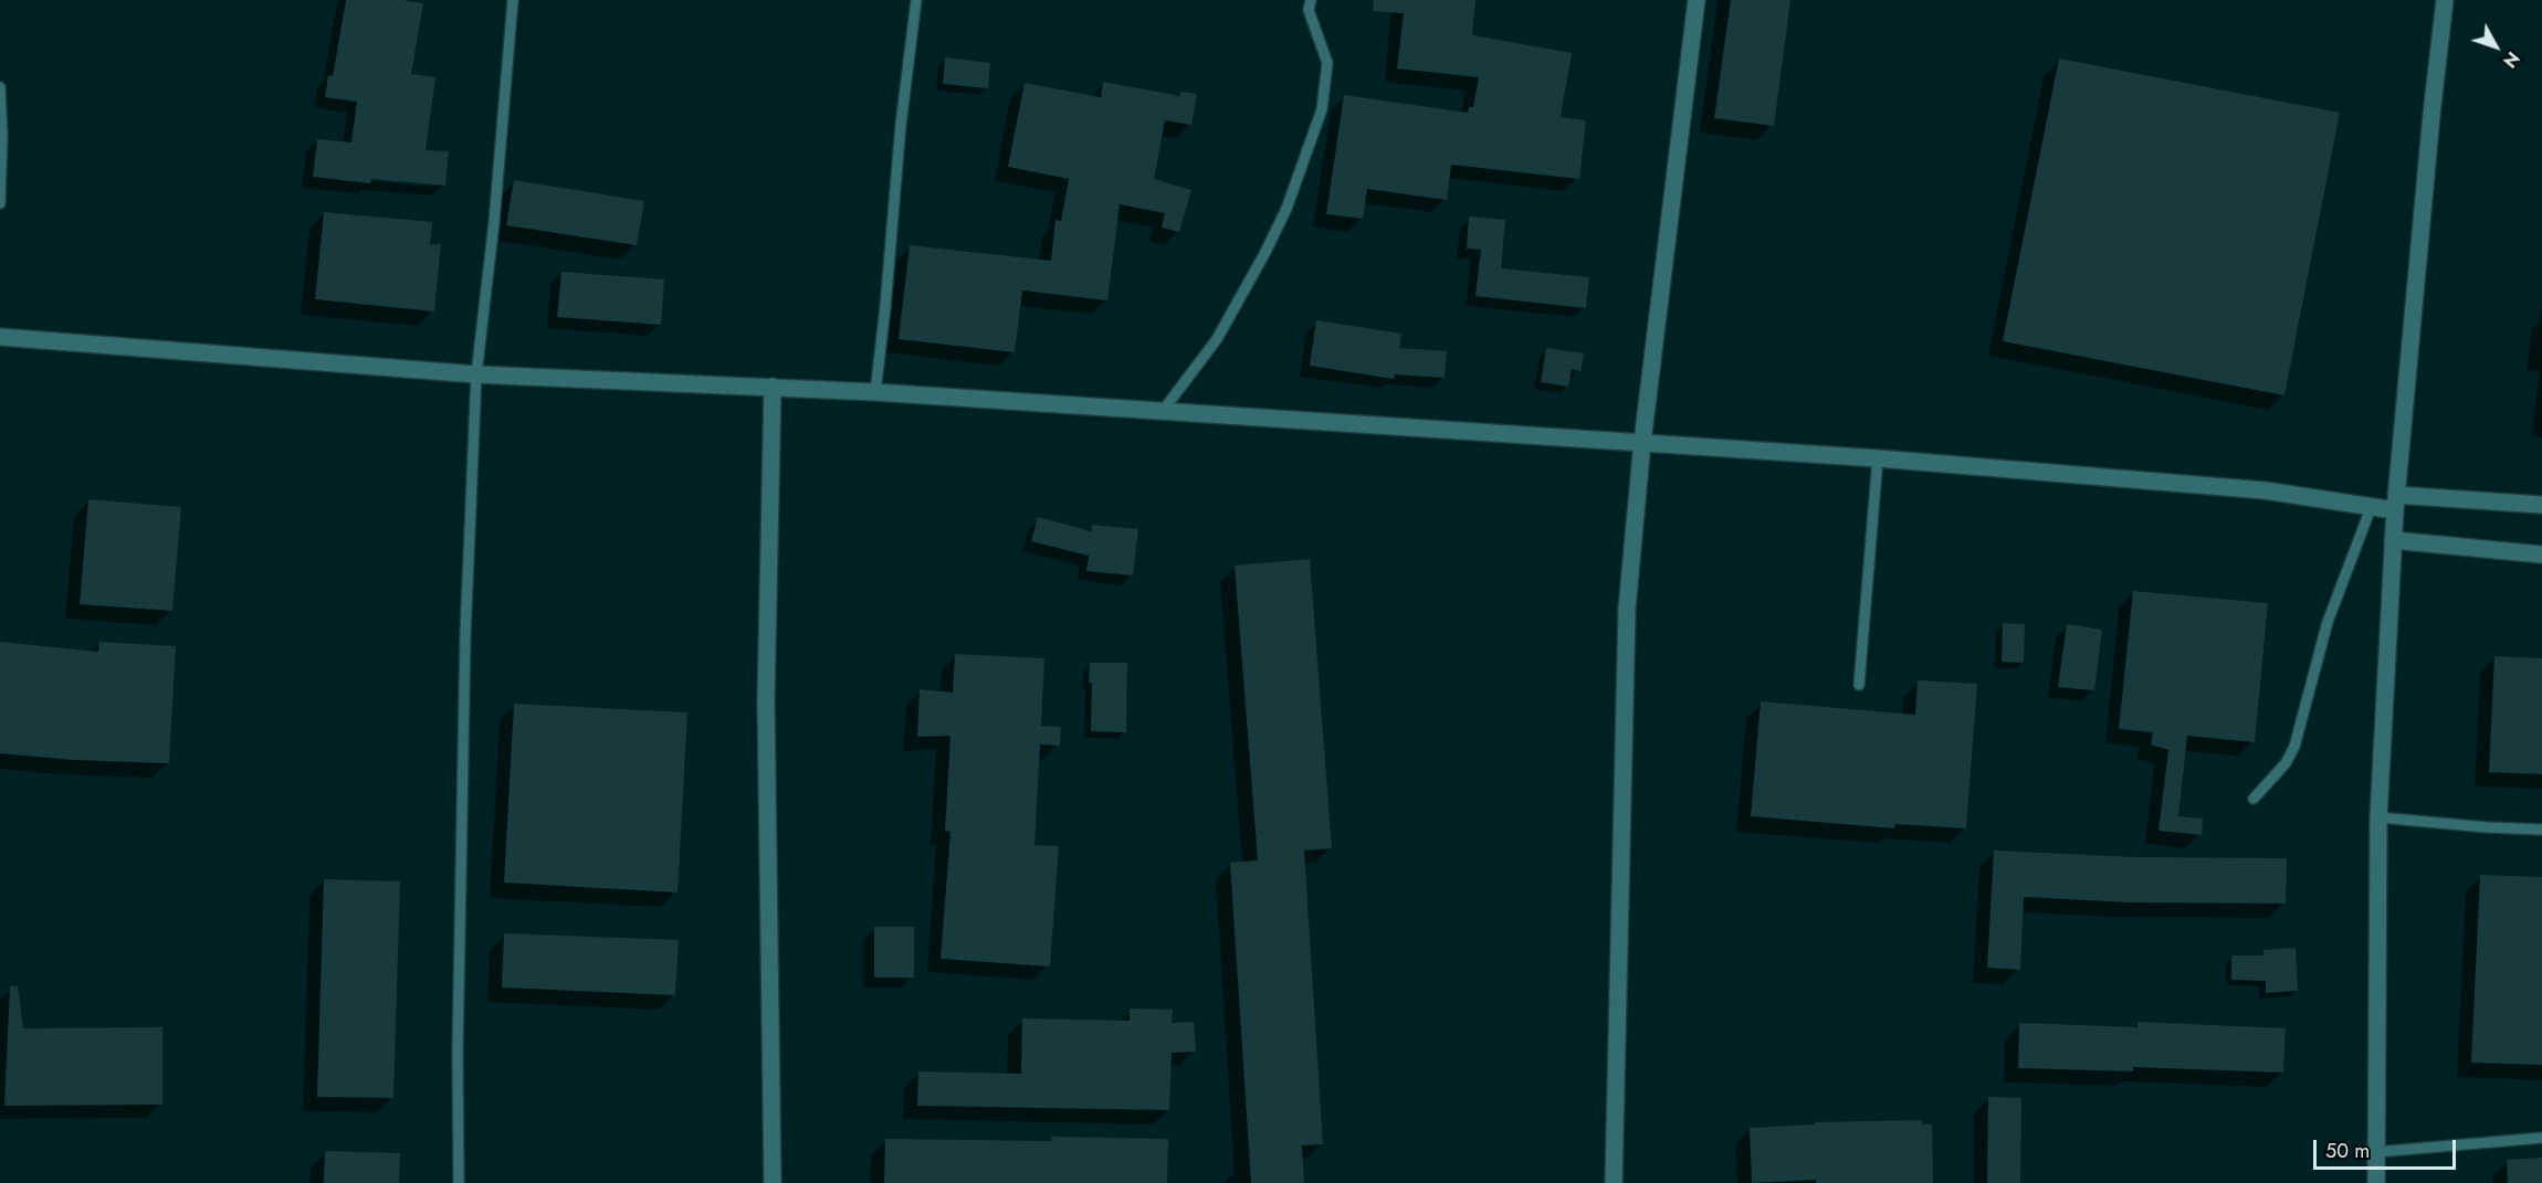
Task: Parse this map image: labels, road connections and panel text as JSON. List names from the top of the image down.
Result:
{
  "scale_bar": "50 m",
  "north": "bottom right"
}
